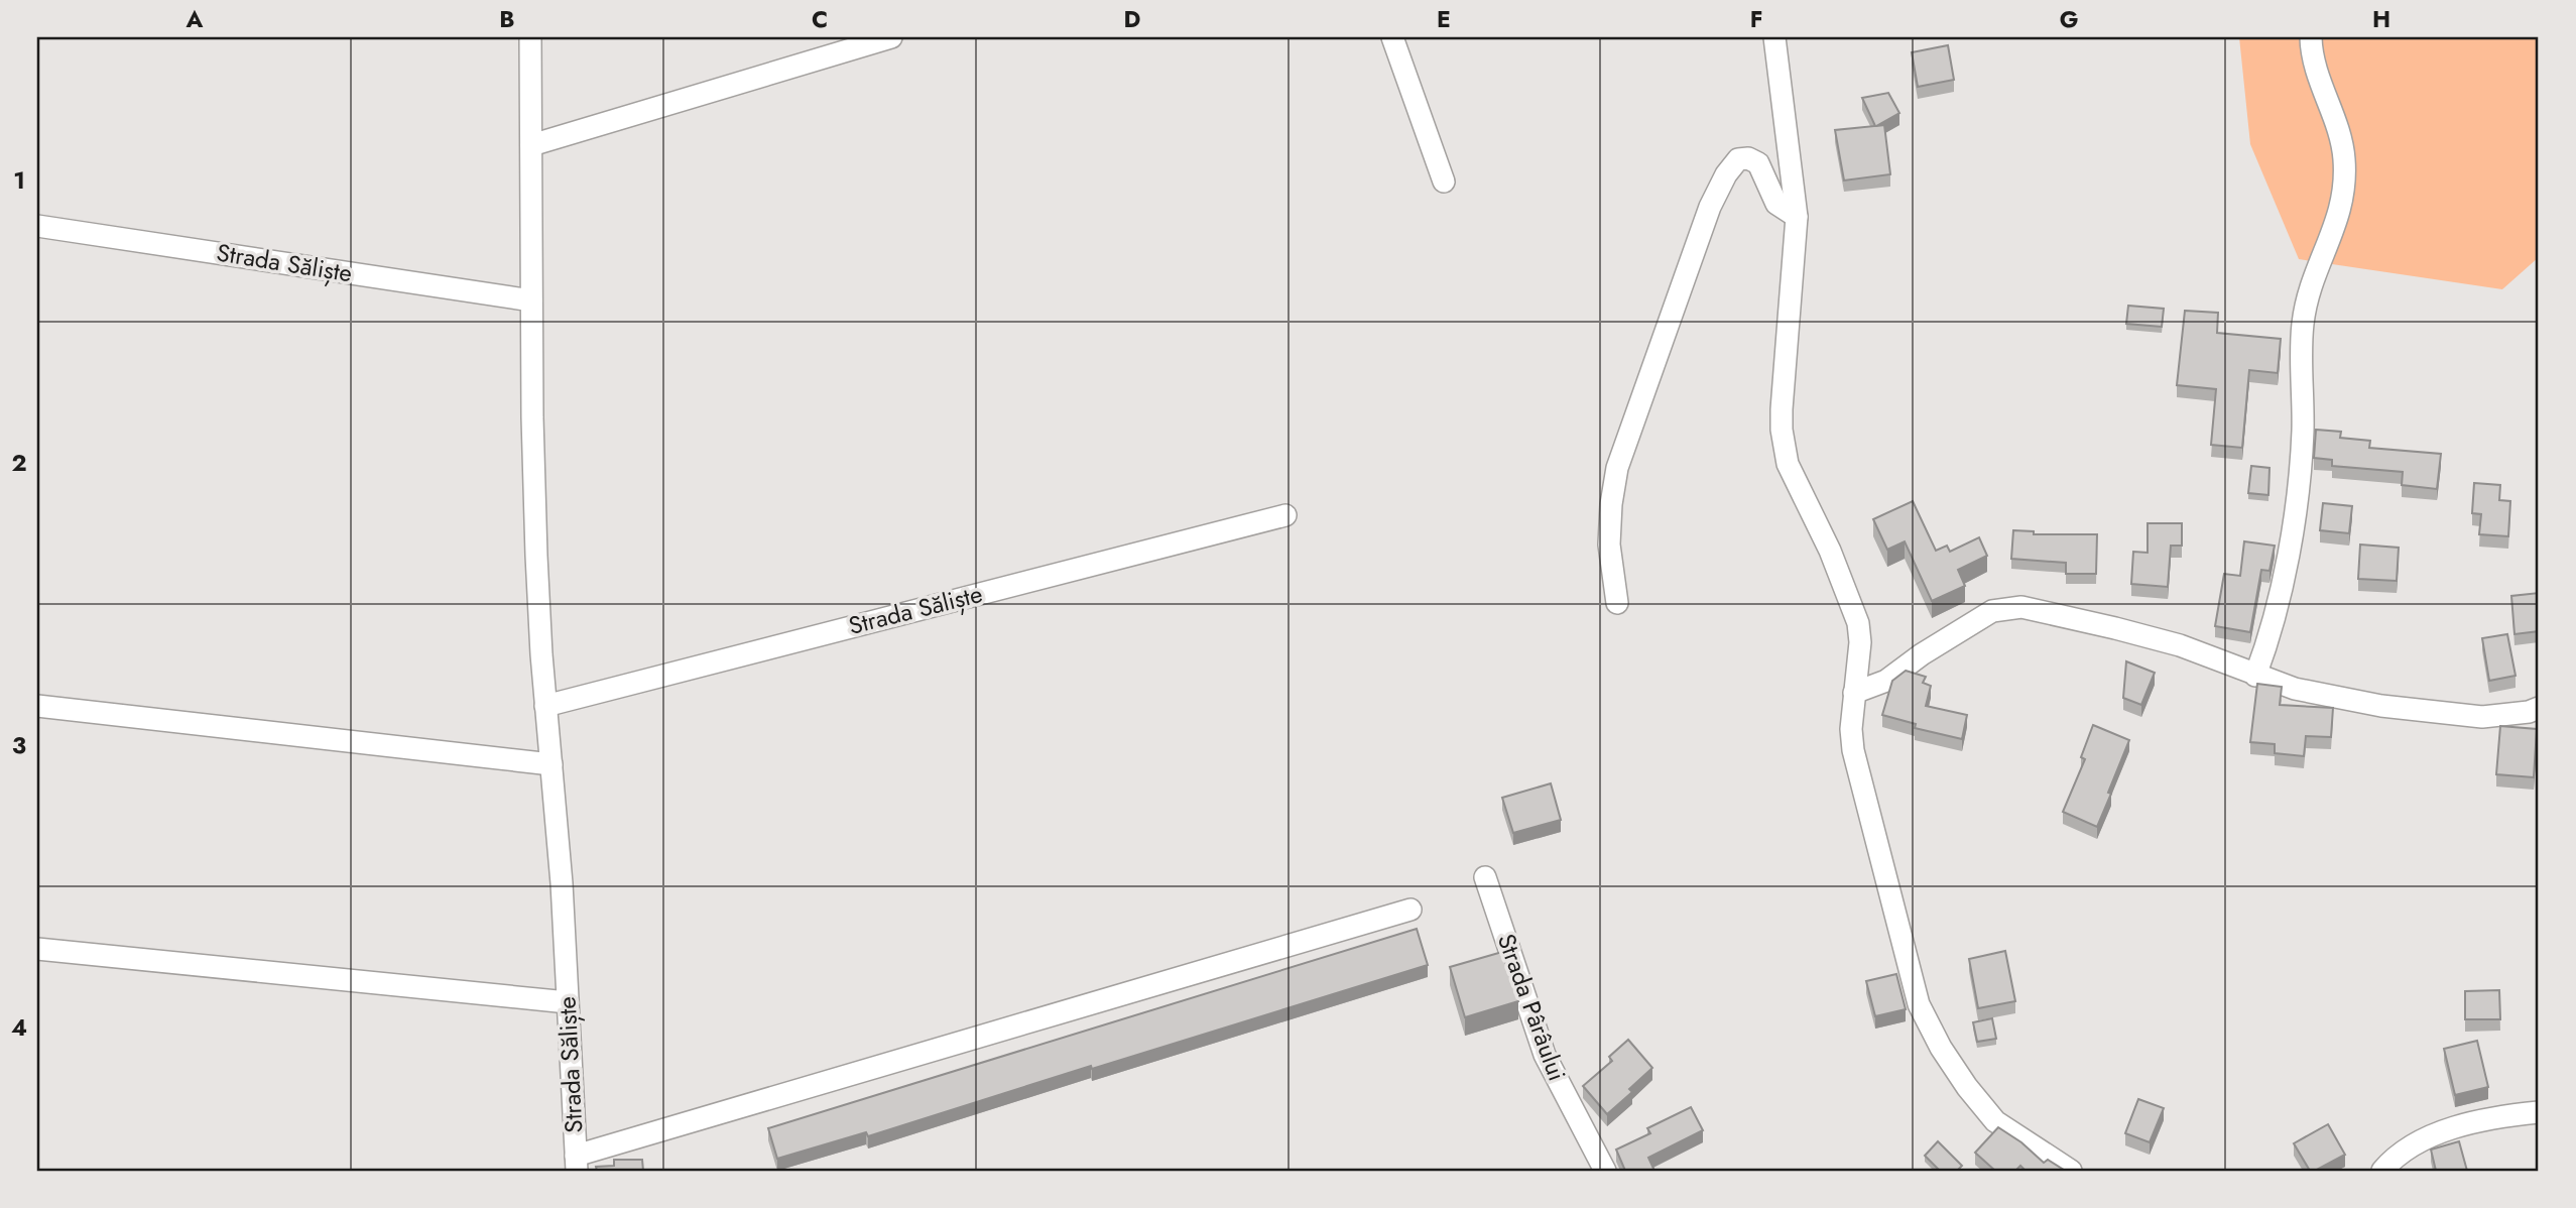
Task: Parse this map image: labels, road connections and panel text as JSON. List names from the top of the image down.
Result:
{
  "streets": {
    "street": ["Strada Săliște", "Strada Pârâului"]
  },
  "grid": {
    "columns": [
      "A",
      "B",
      "C",
      "D",
      "E",
      "F",
      "G",
      "H"
    ],
    "rows": [
      "1",
      "2",
      "3",
      "4"
    ]
  }
}
